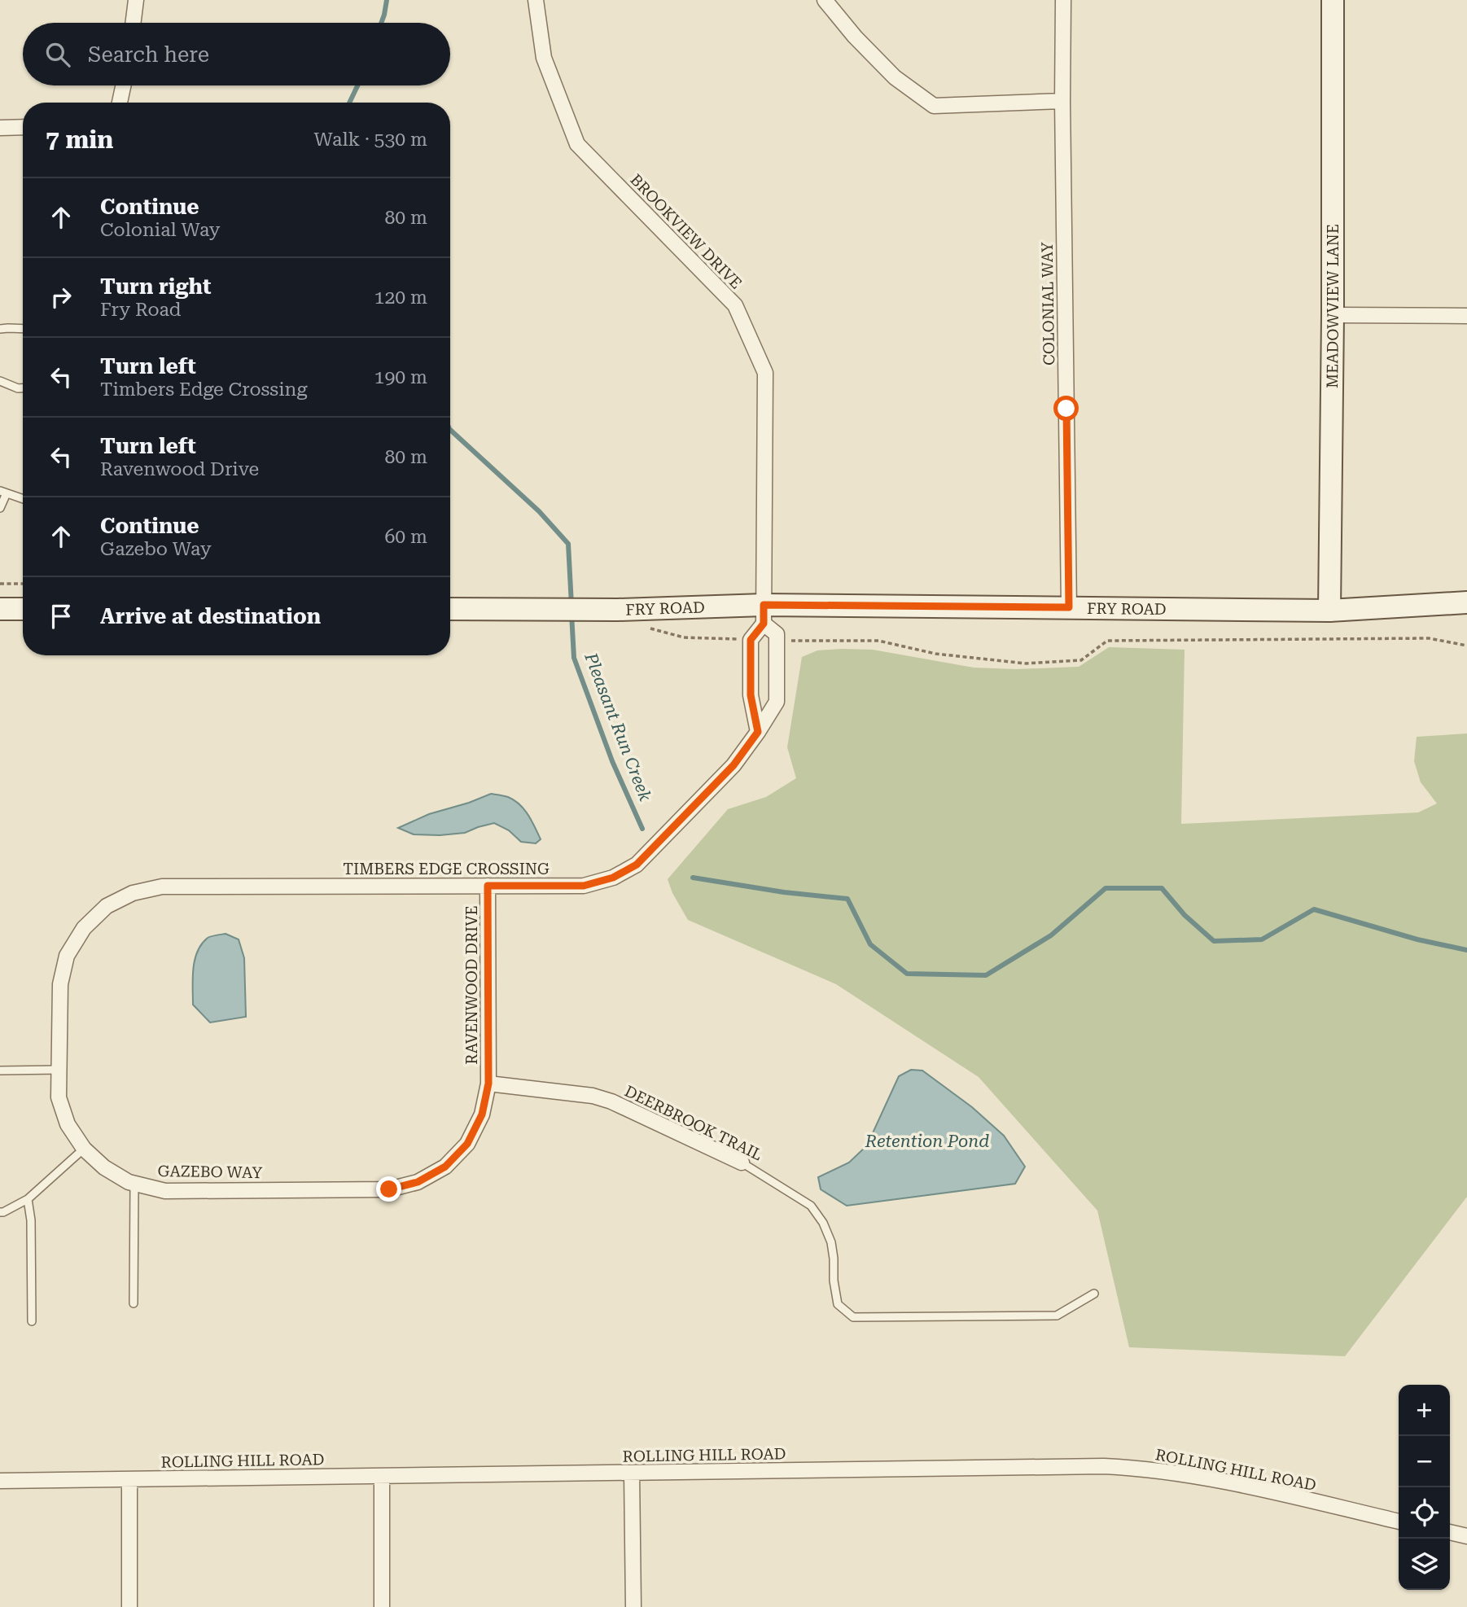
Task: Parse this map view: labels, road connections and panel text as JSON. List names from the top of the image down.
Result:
{
  "streets": {
    "street": [
      "BROOKVIEW DRIVE",
      "COLONIAL WAY",
      "MEADOWVIEW LANE",
      "FRY ROAD",
      "TIMBERS EDGE CROSSING",
      "RAVENWOOD DRIVE",
      "DEERBROOK TRAIL",
      "GAZEBO WAY",
      "ROLLING HILL ROAD"
    ]
  },
  "crossings": [
    ["BROOKVIEW DRIVE", "FRY ROAD"],
    ["COLONIAL WAY", "FRY ROAD"],
    ["MEADOWVIEW LANE", "FRY ROAD"],
    ["TIMBERS EDGE CROSSING", "RAVENWOOD DRIVE"],
    ["TIMBERS EDGE CROSSING", "GAZEBO WAY"],
    ["RAVENWOOD DRIVE", "DEERBROOK TRAIL"],
    ["RAVENWOOD DRIVE", "GAZEBO WAY"],
    ["DEERBROOK TRAIL", "GAZEBO WAY"]
  ],
  "water": ["Pleasant Run Creek", "Retention Pond"],
  "page": {
    "search": "Search here",
    "heading": ["7 min", "Walk · 530 m"],
    "list": [
      ["Continue", "Colonial Way", "80 m"],
      ["Turn right", "Fry Road", "120 m"],
      ["Turn left", "Timbers Edge Crossing", "190 m"],
      ["Turn left", "Ravenwood Drive", "80 m"],
      ["Continue", "Gazebo Way", "60 m"],
      "Arrive at destination"
    ],
    "map_buttons": ["+", "−"]
  }
}
